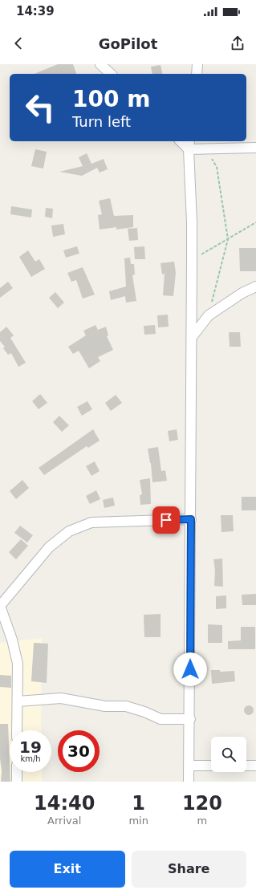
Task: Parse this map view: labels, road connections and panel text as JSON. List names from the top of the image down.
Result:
{
  "page": {
    "status": "14:39",
    "header": "GoPilot",
    "turn": ["100 m", "Turn left"],
    "speed": "19 km/h",
    "limit": "30",
    "eta": [
      "14:40",
      "Arrival",
      "1",
      "min",
      "120",
      "m"
    ],
    "buttons": ["Exit", "Share"]
  }
}
